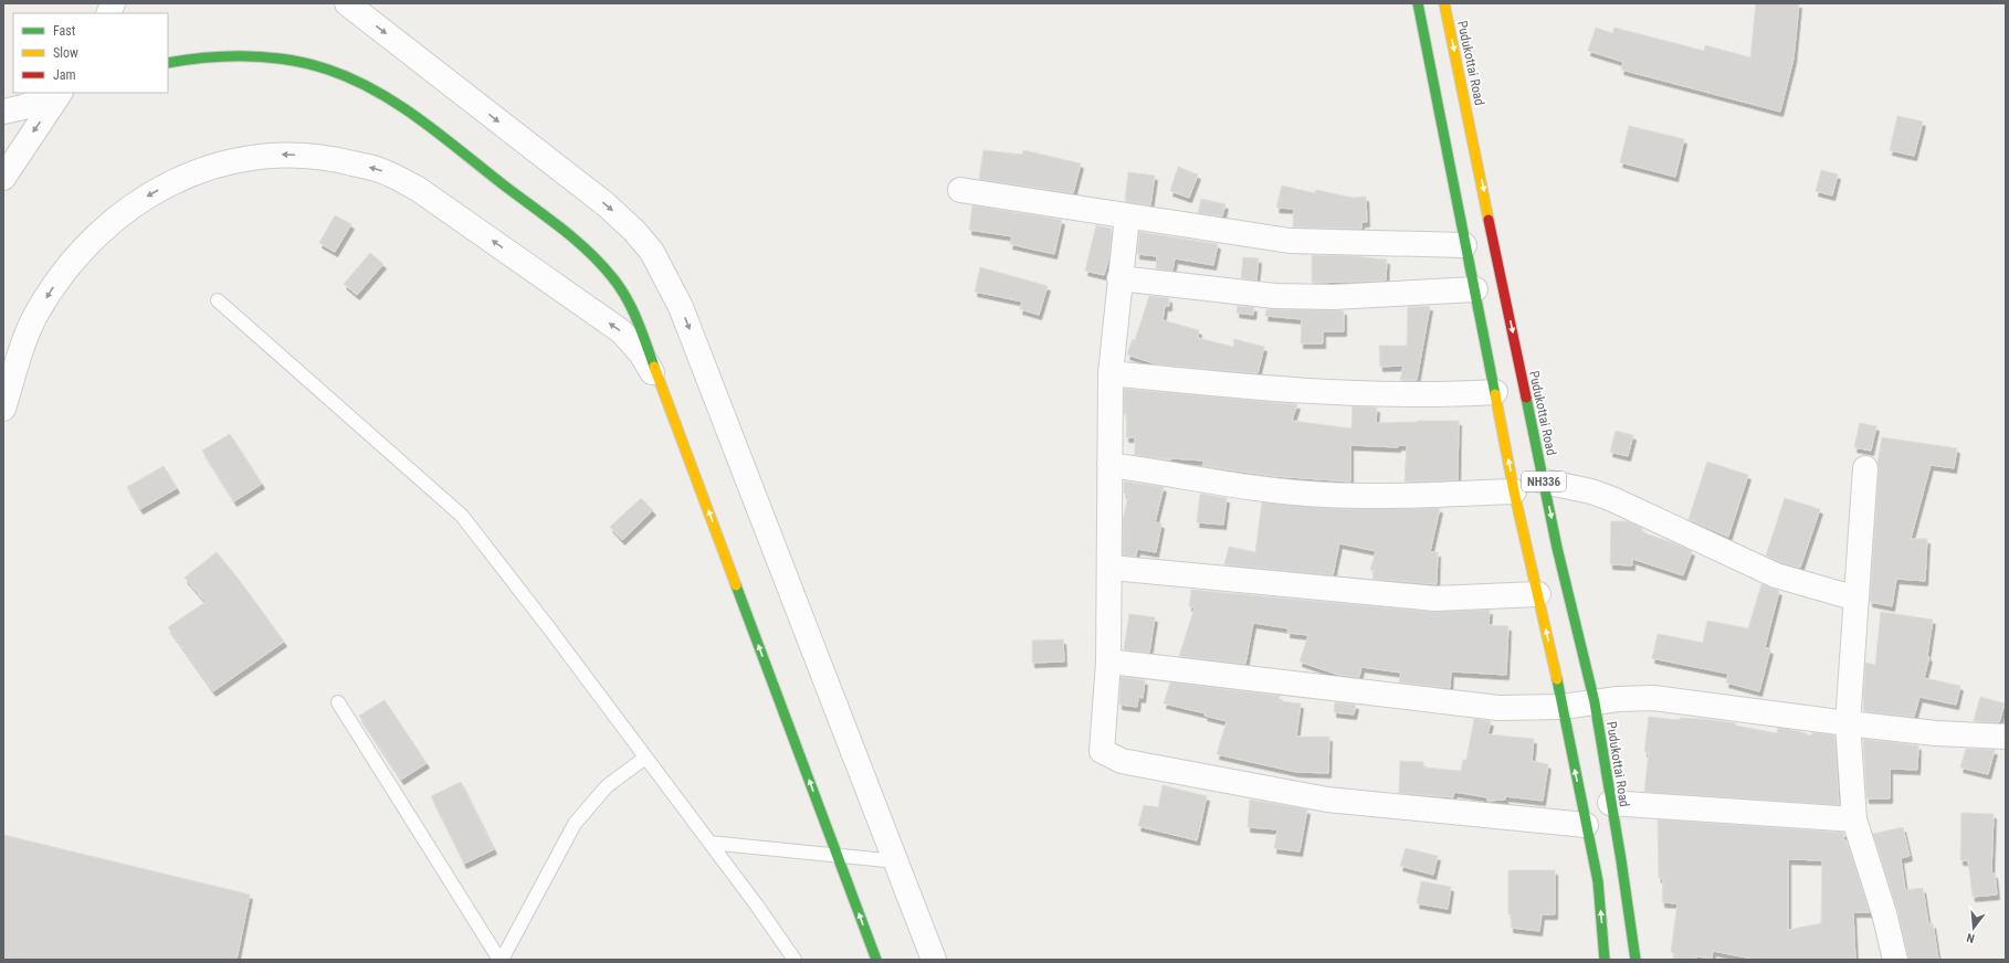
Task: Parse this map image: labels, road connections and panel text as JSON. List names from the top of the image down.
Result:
{
  "streets": {
    "main road": ["Pudukottai Road", "NH336"]
  },
  "legend": ["Fast", "Slow", "Jam"],
  "north": "bottom"
}
